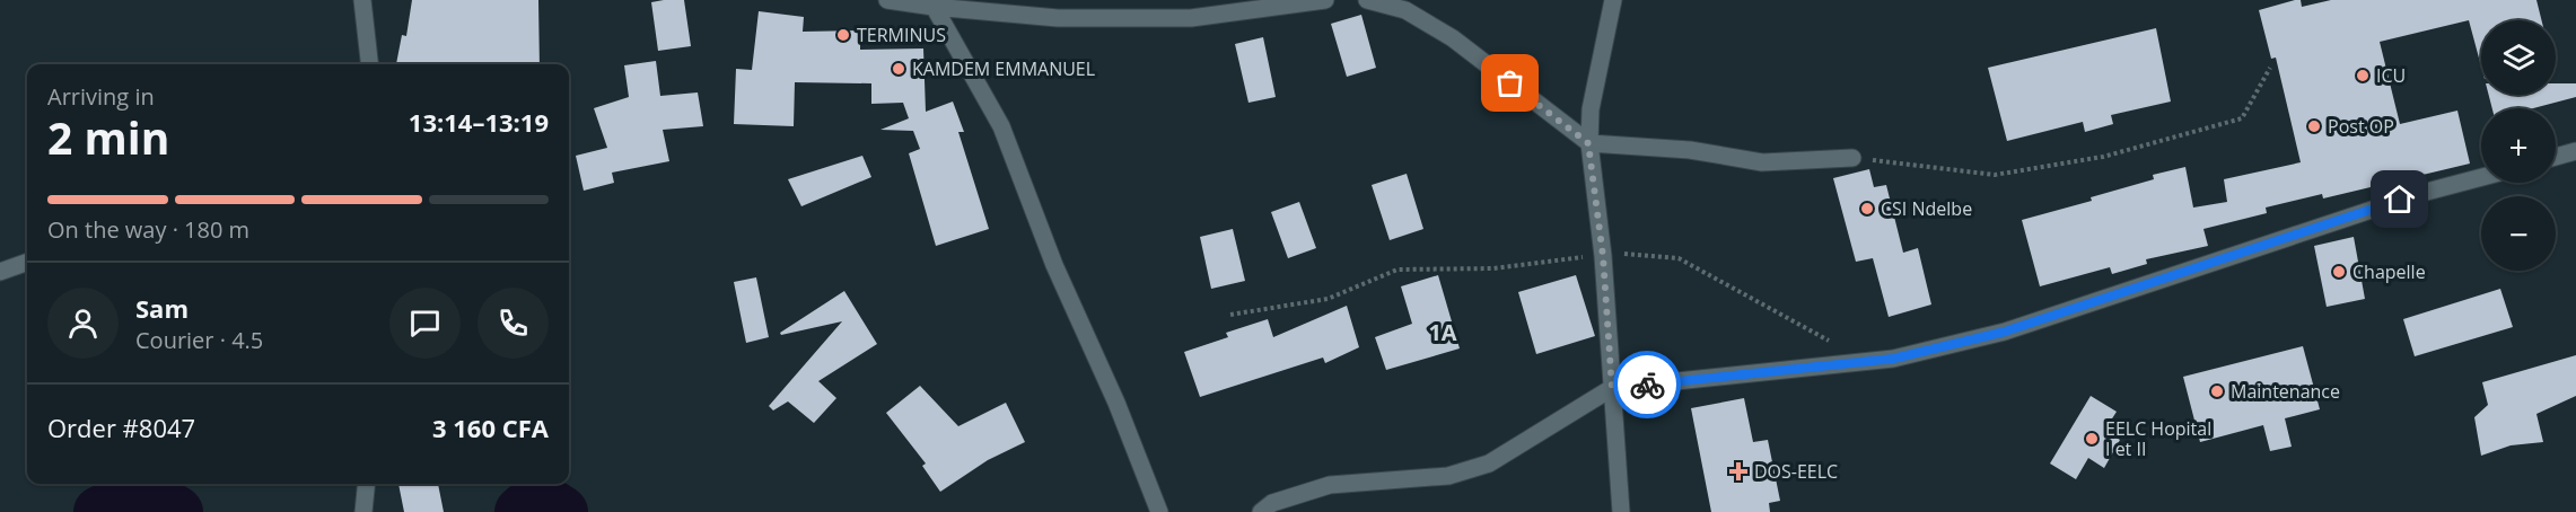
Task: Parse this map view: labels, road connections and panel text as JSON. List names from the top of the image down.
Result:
{
  "districts": ["1A"],
  "places": {
    "other": [
      "TERMINUS",
      "KAMDEM EMMANUEL",
      "ICU",
      "Post OP",
      "CSI Ndelbe",
      "Chapelle",
      "Maintenance",
      "EELC Hopital I et II"
    ],
    "health": ["DOS-EELC"]
  },
  "page": {
    "map_buttons": ["+", "−"],
    "heading": ["2 min", "Arriving in", "13:14–13:19"],
    "panel": [
      "Sam",
      "Courier · 4.5",
      "Order #8047",
      "3 160 CFA"
    ],
    "bar": "On the way · 180 m"
  }
}
